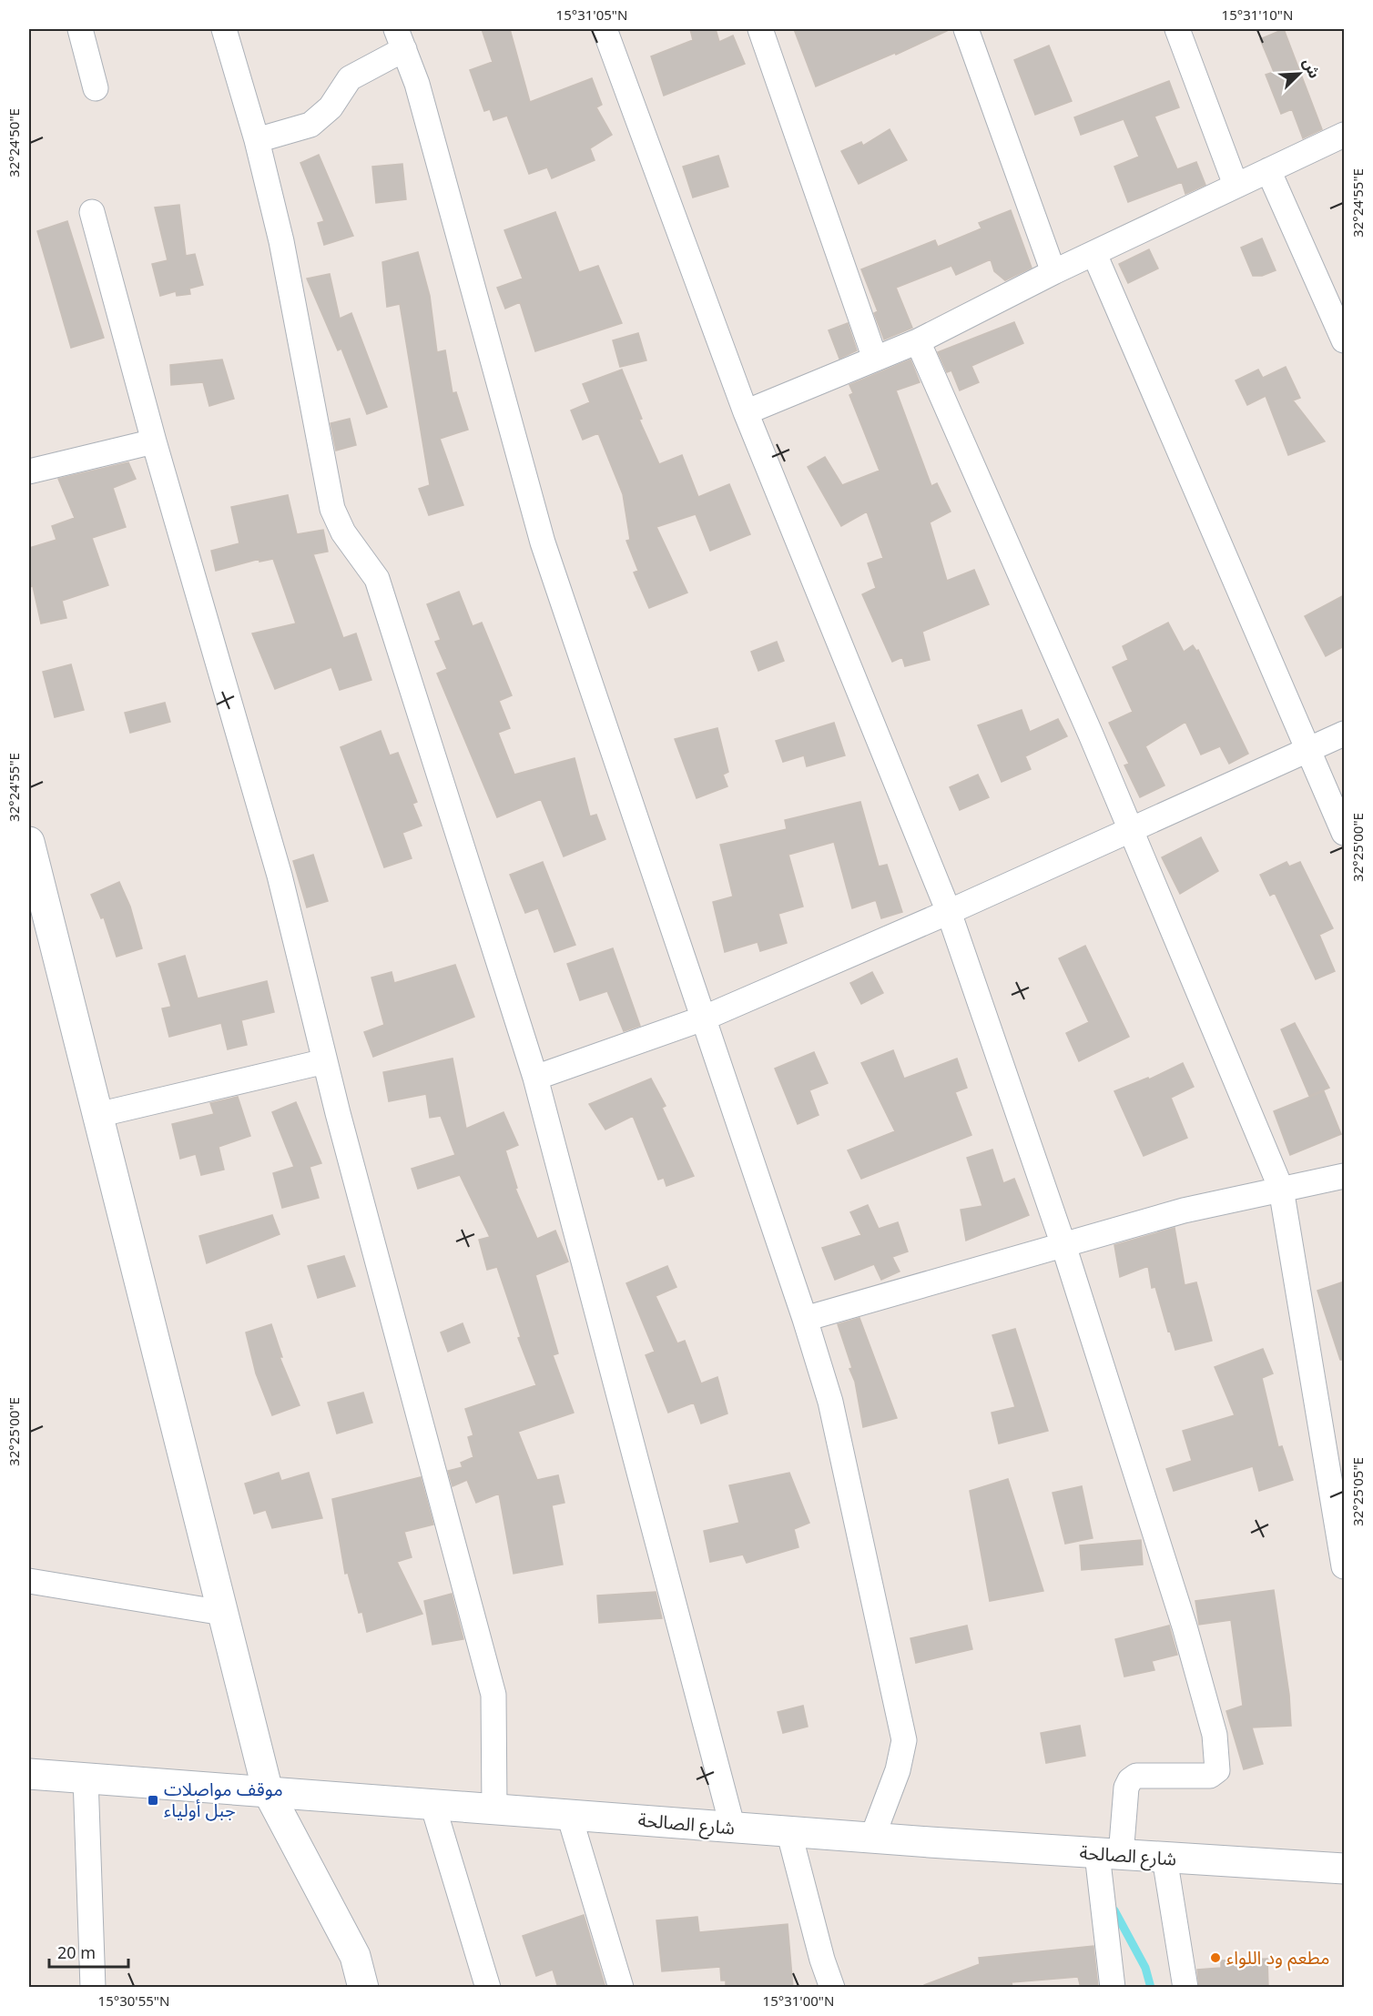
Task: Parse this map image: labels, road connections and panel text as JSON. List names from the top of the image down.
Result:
{
  "streets": {
    "main road": ["شارع الصالحة"]
  },
  "places": {
    "transit": ["موقف مواصلات جبل أولياء"],
    "other": ["مطعم ود اللواء"]
  },
  "scale_bar": "20 m",
  "north": "top right",
  "coordinates": [
    "15°31'05\"N",
    "15°31'10\"N",
    "32°24'50\"E",
    "32°24'55\"E",
    "32°25'00\"E",
    "32°25'05\"E",
    "15°30'55\"N",
    "15°31'00\"N"
  ]
}
